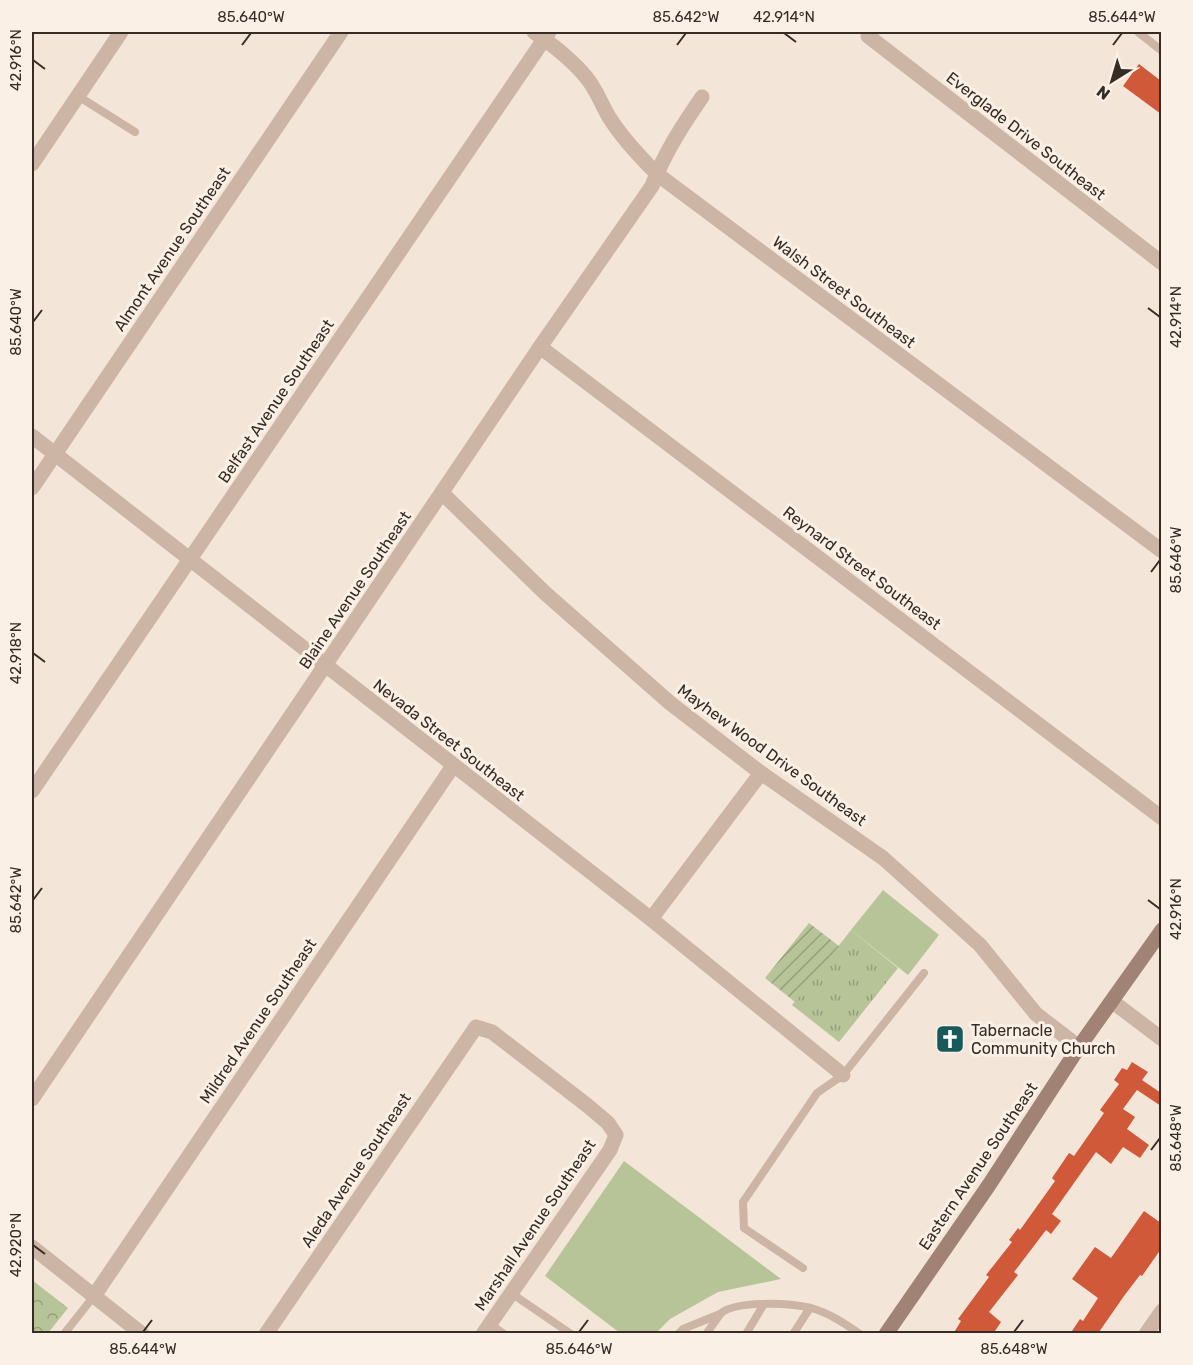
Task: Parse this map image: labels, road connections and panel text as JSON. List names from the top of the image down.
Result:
{
  "streets": {
    "main road": ["Eastern Avenue Southeast"],
    "street": [
      "Everglade Drive Southeast",
      "Almont Avenue Southeast",
      "Walsh Street Southeast",
      "Belfast Avenue Southeast",
      "Reynard Street Southeast",
      "Blaine Avenue Southeast",
      "Nevada Street Southeast",
      "Mayhew Wood Drive Southeast",
      "Mildred Avenue Southeast",
      "Aleda Avenue Southeast",
      "Marshall Avenue Southeast"
    ]
  },
  "crossings": [
    ["Almont Avenue Southeast", "Nevada Street Southeast"],
    ["Walsh Street Southeast", "Belfast Avenue Southeast"],
    ["Walsh Street Southeast", "Blaine Avenue Southeast"],
    ["Belfast Avenue Southeast", "Nevada Street Southeast"],
    ["Reynard Street Southeast", "Blaine Avenue Southeast"],
    ["Blaine Avenue Southeast", "Nevada Street Southeast"],
    ["Blaine Avenue Southeast", "Mayhew Wood Drive Southeast"],
    ["Nevada Street Southeast", "Mildred Avenue Southeast"],
    ["Mayhew Wood Drive Southeast", "Eastern Avenue Southeast"],
    ["Aleda Avenue Southeast", "Marshall Avenue Southeast"]
  ],
  "places": {
    "church": ["Tabernacle Community Church"]
  },
  "north": "bottom left",
  "coordinates": [
    "85.640°W",
    "85.642°W",
    "42.914°N",
    "85.644°W",
    "42.916°N",
    "85.646°W",
    "42.918°N",
    "85.648°W",
    "42.920°N"
  ]
}
